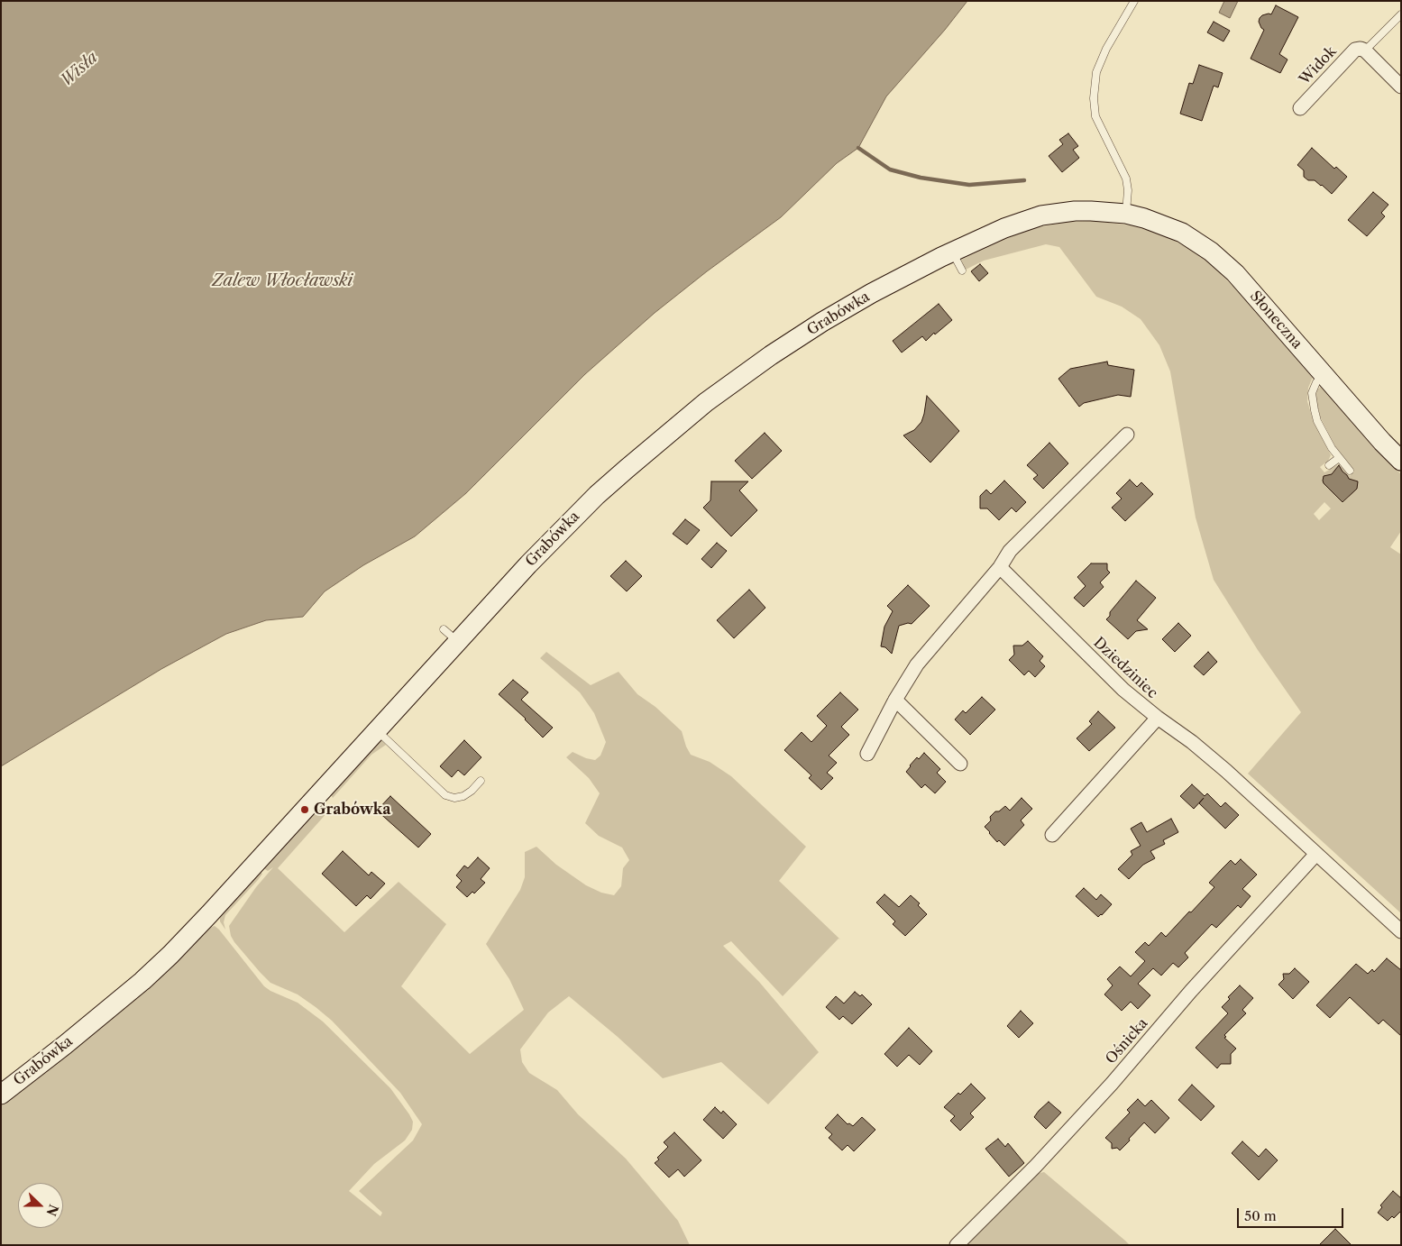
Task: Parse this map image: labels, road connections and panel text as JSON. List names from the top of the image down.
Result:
{
  "streets": {
    "street": [
      "Widok",
      "Grabówka",
      "Słoneczna",
      "Dziedziniec",
      "Ośnicka"
    ]
  },
  "crossings": [
    ["Grabówka", "Słoneczna"]
  ],
  "water": ["Wisła", "Zalew Włocławski"],
  "places": ["Grabówka"],
  "scale_bar": "50 m",
  "north": "right"
}
